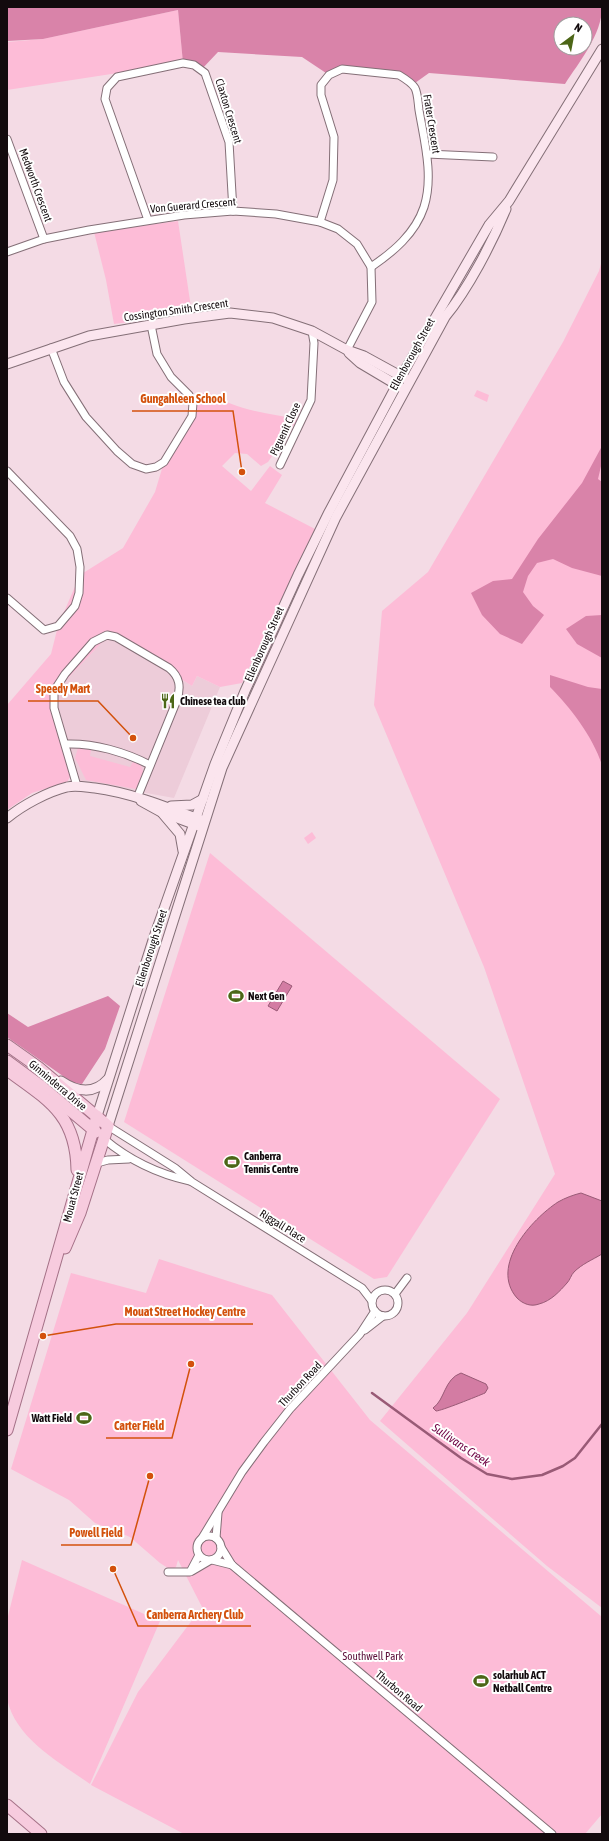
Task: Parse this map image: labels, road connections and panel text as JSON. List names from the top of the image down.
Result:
{
  "streets": {
    "main road": [
      "Cossington Smith Crescent",
      "Ellenborough Street",
      "Ginninderra Drive",
      "Mouat Street"
    ],
    "street": [
      "Claxton Crescent",
      "Frater Crescent",
      "Medworth Crescent",
      "Von Guerard Crescent",
      "Piguenit Close",
      "Riggall Place",
      "Thurbon Road"
    ]
  },
  "crossings": [
    ["Claxton Crescent", "Von Guerard Crescent"],
    ["Frater Crescent", "Von Guerard Crescent"],
    ["Medworth Crescent", "Von Guerard Crescent"],
    ["Von Guerard Crescent", "Cossington Smith Crescent"],
    ["Cossington Smith Crescent", "Ellenborough Street"],
    ["Cossington Smith Crescent", "Piguenit Close"],
    ["Ellenborough Street", "Ginninderra Drive"],
    ["Ellenborough Street", "Mouat Street"],
    ["Ellenborough Street", "Riggall Place"],
    ["Ginninderra Drive", "Mouat Street"],
    ["Ginninderra Drive", "Riggall Place"],
    ["Mouat Street", "Riggall Place"],
    ["Riggall Place", "Thurbon Road"]
  ],
  "water": ["Sullivans Creek"],
  "parks": ["Southwell Park"],
  "places": {
    "other": [
      "Gungahleen School",
      "Speedy Mart",
      "Mouat Street Hockey Centre",
      "Carter Field",
      "Powell Field",
      "Canberra Archery Club"
    ],
    "restaurant": ["Chinese tea club"],
    "sports": [
      "Next Gen",
      "Canberra Tennis Centre",
      "Watt Field",
      "solarhub ACT Netball Centre"
    ]
  },
  "north": "top right"
}
